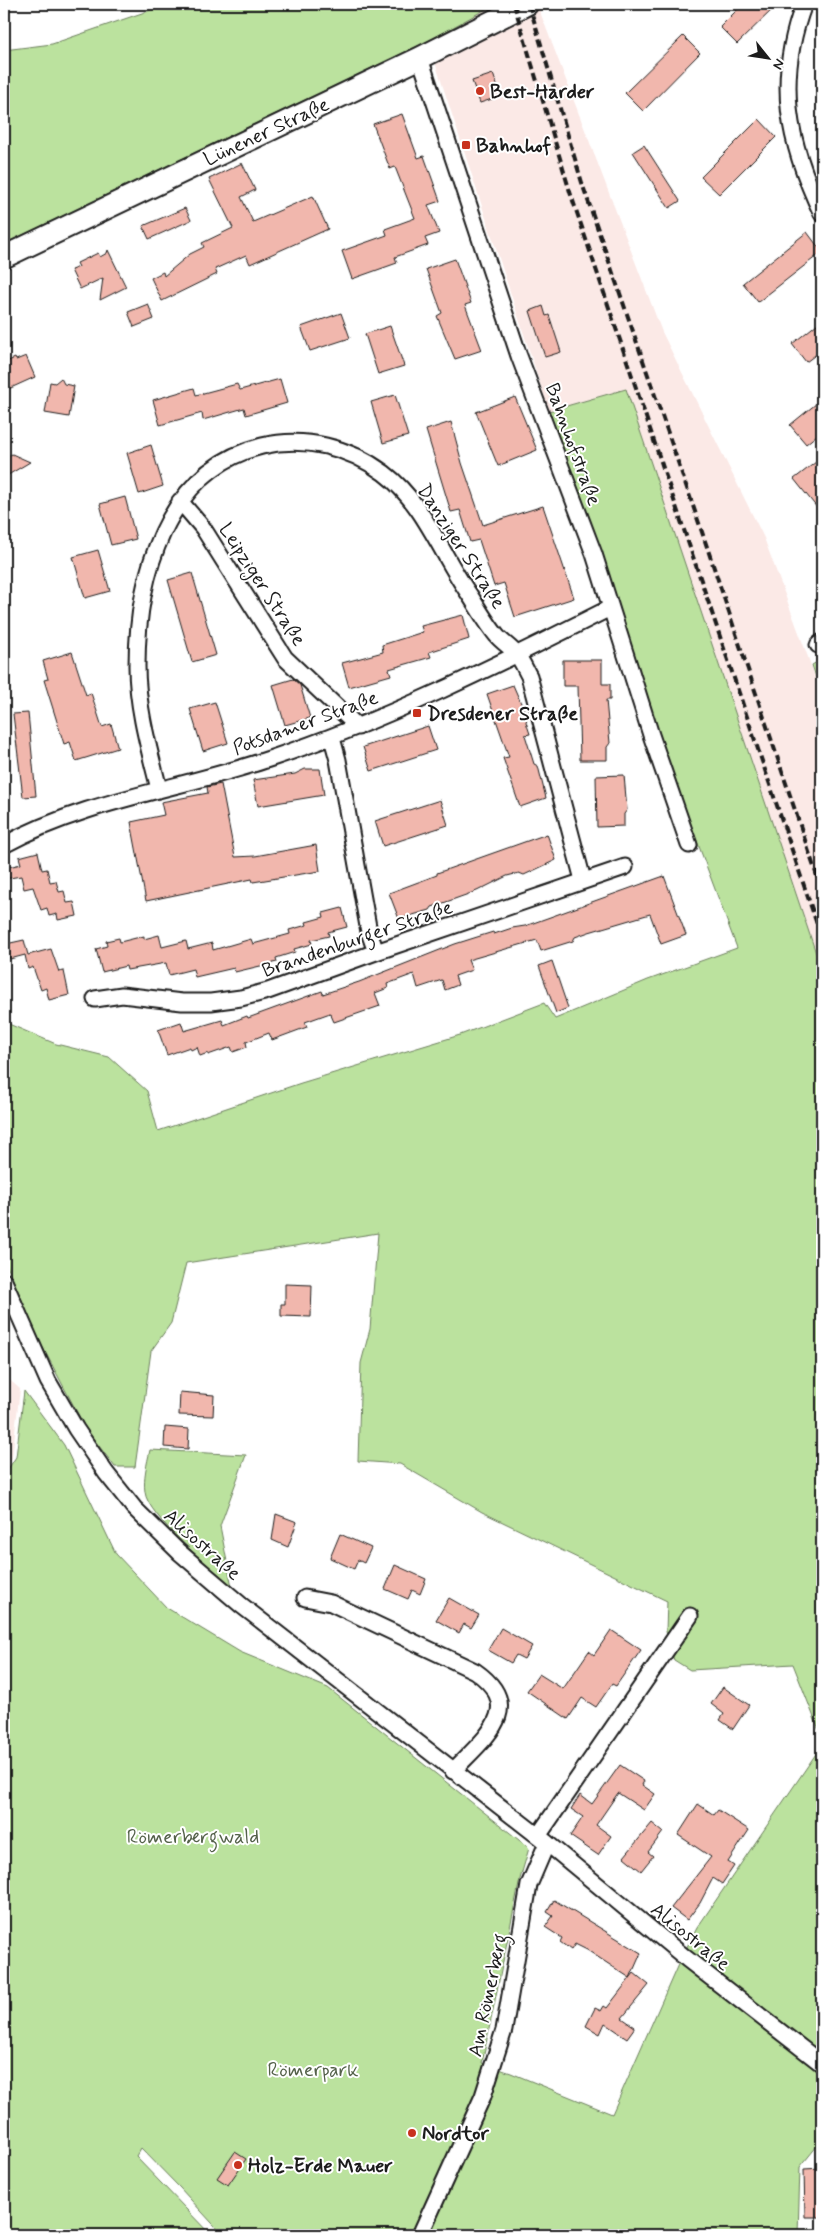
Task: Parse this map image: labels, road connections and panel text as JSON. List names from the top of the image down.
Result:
{
  "streets": {
    "main road": ["Lünener Straße"],
    "street": [
      "Bahnhofstraße",
      "Danziger Straße",
      "Leipziger Straße",
      "Potsdamer Straße",
      "Brandenburger Straße",
      "Alisostraße",
      "Am Römerberg"
    ]
  },
  "crossings": [
    ["Lünener Straße", "Bahnhofstraße"],
    ["Bahnhofstraße", "Potsdamer Straße"],
    ["Danziger Straße", "Leipziger Straße"],
    ["Danziger Straße", "Potsdamer Straße"],
    ["Danziger Straße", "Brandenburger Straße"],
    ["Leipziger Straße", "Potsdamer Straße"],
    ["Alisostraße", "Am Römerberg"]
  ],
  "parks": ["Römerbergwald", "Römerpark"],
  "places": {
    "other": ["Best-Harder", "Nordtor", "Holz-Erde Mauer"],
    "transit": ["Bahnhof", "Dresdener Straße"]
  },
  "north": "bottom right"
}
